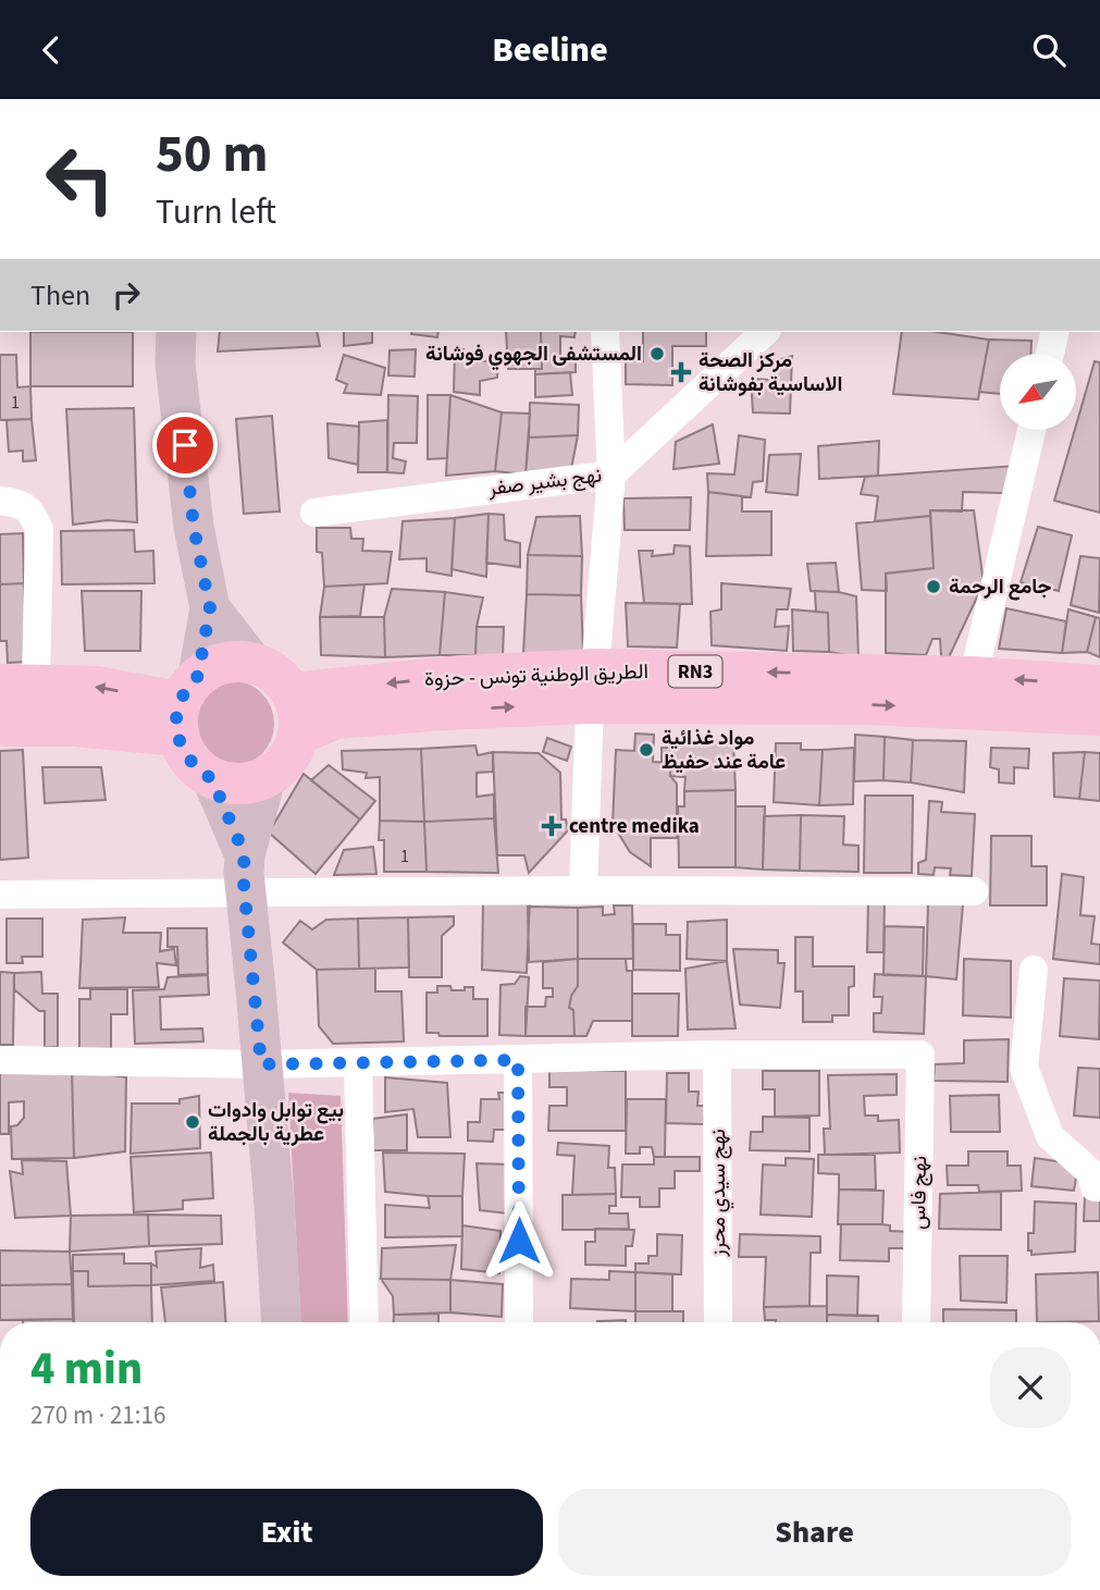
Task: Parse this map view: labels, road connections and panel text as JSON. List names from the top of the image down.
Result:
{
  "streets": {
    "main road": ["RN3", "الطريق الوطنية تونس - حزوة"],
    "street": ["نهج بشير صفر", "نهج سيدي محرز", "نهج فاس"]
  },
  "crossings": [
    ["نهج سيدي محرز", "نهج فاس"]
  ],
  "places": {
    "other": [
      "المستشفى الجهوي فوشانة",
      "جامع الرحمة",
      "مواد غذائية عامة عند حفيظ",
      "بيع توابل وادوات عطرية بالجملة"
    ],
    "health": ["مركز الصحة الاساسية بفوشانة", "centre medika"]
  },
  "house_numbers": ["1", "1"],
  "north": "bottom left",
  "page": {
    "header": "Beeline",
    "turn": ["50 m", "Turn left"],
    "then": "Then",
    "heading": ["4 min", "270 m · 21:16"],
    "buttons": ["Exit", "Share"]
  }
}
